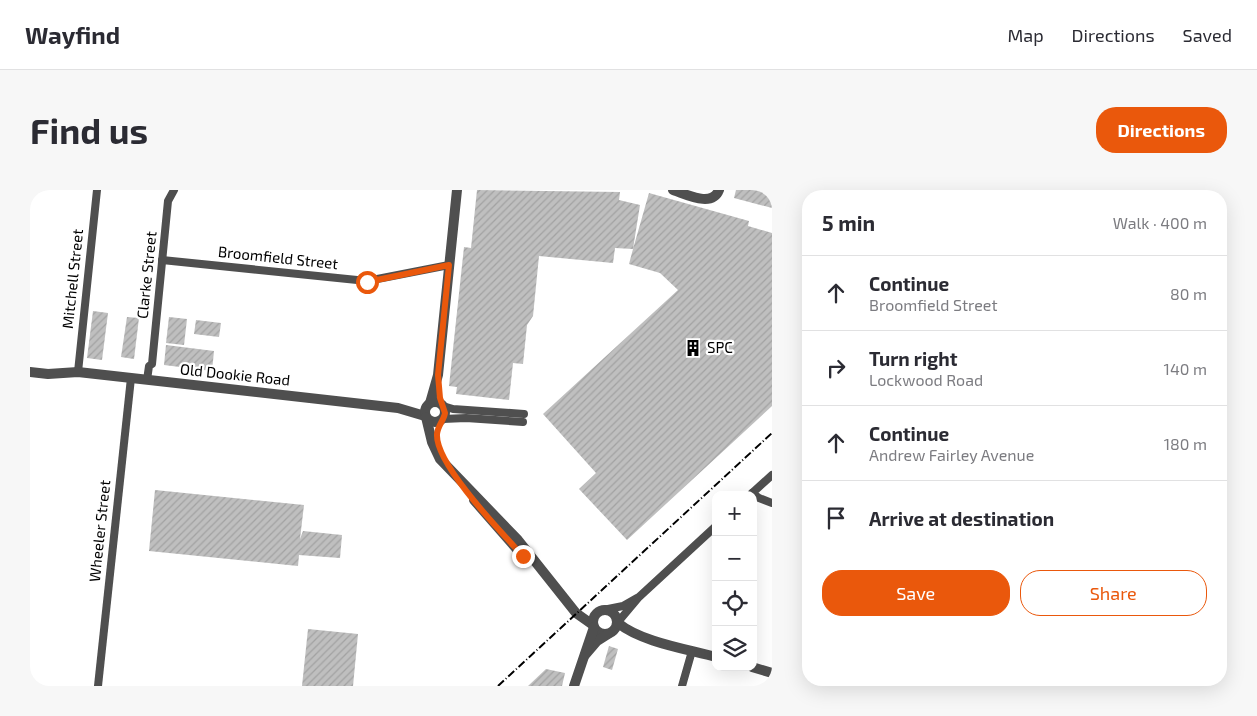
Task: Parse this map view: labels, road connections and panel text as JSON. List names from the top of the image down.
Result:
{
  "streets": {
    "street": [
      "Broomfield Street",
      "Clarke Street",
      "Mitchell Street",
      "Old Dookie Road",
      "Wheeler Street"
    ]
  },
  "crossings": [
    ["Broomfield Street", "Clarke Street"],
    ["Clarke Street", "Old Dookie Road"],
    ["Mitchell Street", "Old Dookie Road"],
    ["Old Dookie Road", "Wheeler Street"]
  ],
  "places": {
    "building": ["SPC"]
  },
  "page": {
    "header": "Wayfind",
    "nav": ["Map", "Directions", "Saved"],
    "buttons": [
      "Directions",
      ["Save", "Share"]
    ],
    "title": "Find us",
    "heading": ["5 min", "Walk · 400 m"],
    "list": [
      ["Continue", "Broomfield Street", "80 m"],
      ["Turn right", "Lockwood Road", "140 m"],
      ["Continue", "Andrew Fairley Avenue", "180 m"],
      "Arrive at destination"
    ],
    "map_buttons": ["+", "−"]
  }
}
